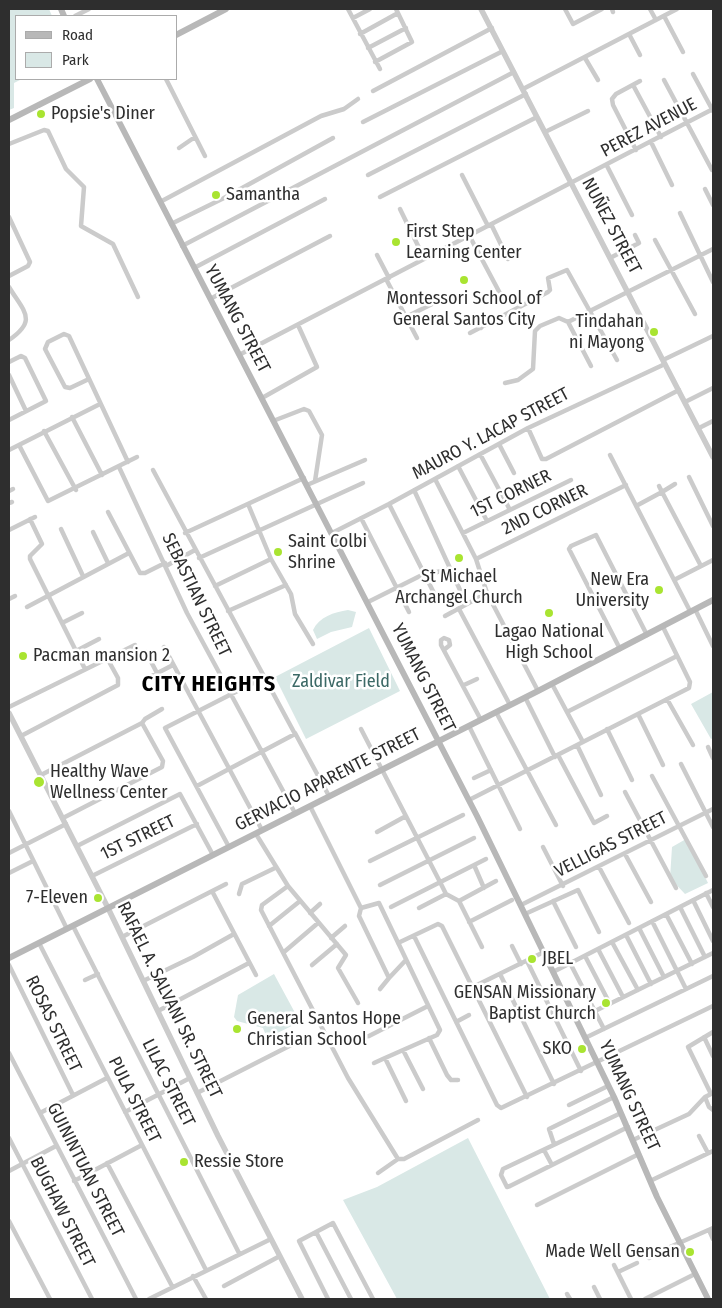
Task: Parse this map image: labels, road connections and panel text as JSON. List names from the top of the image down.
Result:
{
  "streets": {
    "main road": ["YUMANG STREET", "GERVACIO APARENTE STREET"],
    "street": [
      "PEREZ AVENUE",
      "NUÑEZ STREET",
      "MAURO Y. LACAP STREET",
      "1ST CORNER",
      "2ND CORNER",
      "SEBASTIAN STREET",
      "1ST STREET",
      "VELLIGAS STREET",
      "RAFAEL A. SALVANI SR. STREET",
      "ROSAS STREET",
      "LILAC STREET",
      "PULA STREET",
      "GUININTUAN STREET",
      "BUGHAW STREET"
    ]
  },
  "crossings": [
    ["PEREZ AVENUE", "NUÑEZ STREET"],
    ["PEREZ AVENUE", "YUMANG STREET"],
    ["NUÑEZ STREET", "MAURO Y. LACAP STREET"],
    ["YUMANG STREET", "MAURO Y. LACAP STREET"],
    ["YUMANG STREET", "GERVACIO APARENTE STREET"],
    ["YUMANG STREET", "VELLIGAS STREET"],
    ["SEBASTIAN STREET", "GERVACIO APARENTE STREET"],
    ["GERVACIO APARENTE STREET", "RAFAEL A. SALVANI SR. STREET"],
    ["GERVACIO APARENTE STREET", "LILAC STREET"],
    ["GERVACIO APARENTE STREET", "PULA STREET"],
    ["1ST STREET", "RAFAEL A. SALVANI SR. STREET"]
  ],
  "districts": ["CITY HEIGHTS"],
  "parks": ["Zaldivar Field"],
  "places": [
    "Popsie's Diner",
    "Samantha",
    "First Step Learning Center",
    "Montessori School of General Santos City",
    "Tindahan ni Mayong",
    "Saint Colbi Shrine",
    "St Michael Archangel Church",
    "New Era University",
    "Lagao National High School",
    "Pacman mansion 2",
    "Healthy Wave Wellness Center",
    "7-Eleven",
    "JBEL",
    "GENSAN Missionary Baptist Church",
    "General Santos Hope Christian School",
    "SKO",
    "Ressie Store",
    "Made Well Gensan"
  ],
  "legend": ["Road", "Park"]
}
